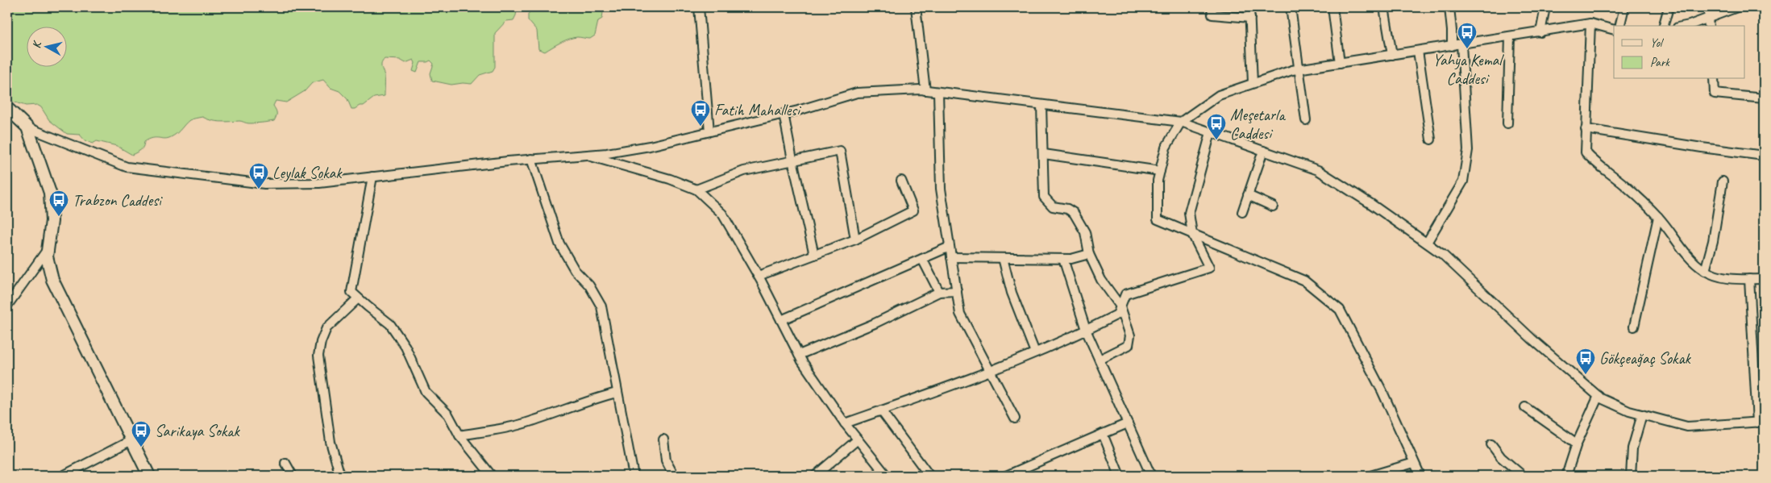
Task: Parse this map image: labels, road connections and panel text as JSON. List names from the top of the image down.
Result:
{
  "places": {
    "bus stop": [
      "Yahya Kemal Caddesi",
      "Fatih Mahallesi",
      "Meşetarla Caddesi",
      "Leylak Sokak",
      "Trabzon Caddesi",
      "Gökçeağaç Sokak",
      "Sarikaya Sokak"
    ]
  },
  "legend": ["Yol", "Park"],
  "north": "left"
}
